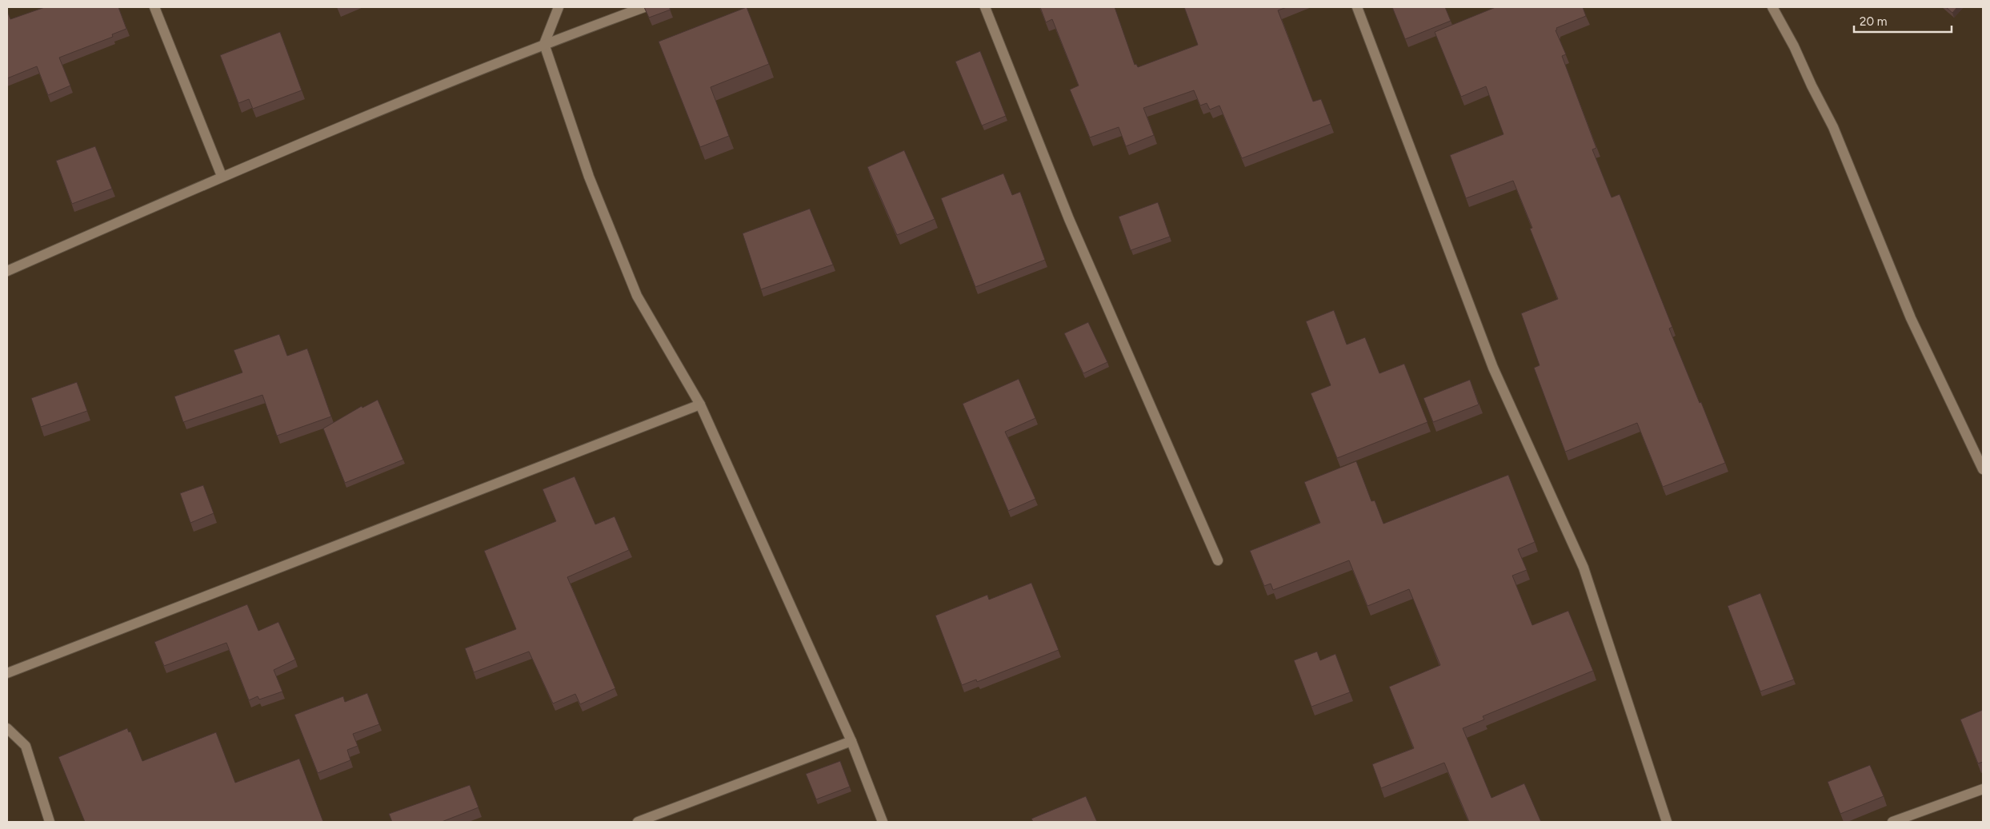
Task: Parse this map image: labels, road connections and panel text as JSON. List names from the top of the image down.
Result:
{
  "scale_bar": "20 m"
}
